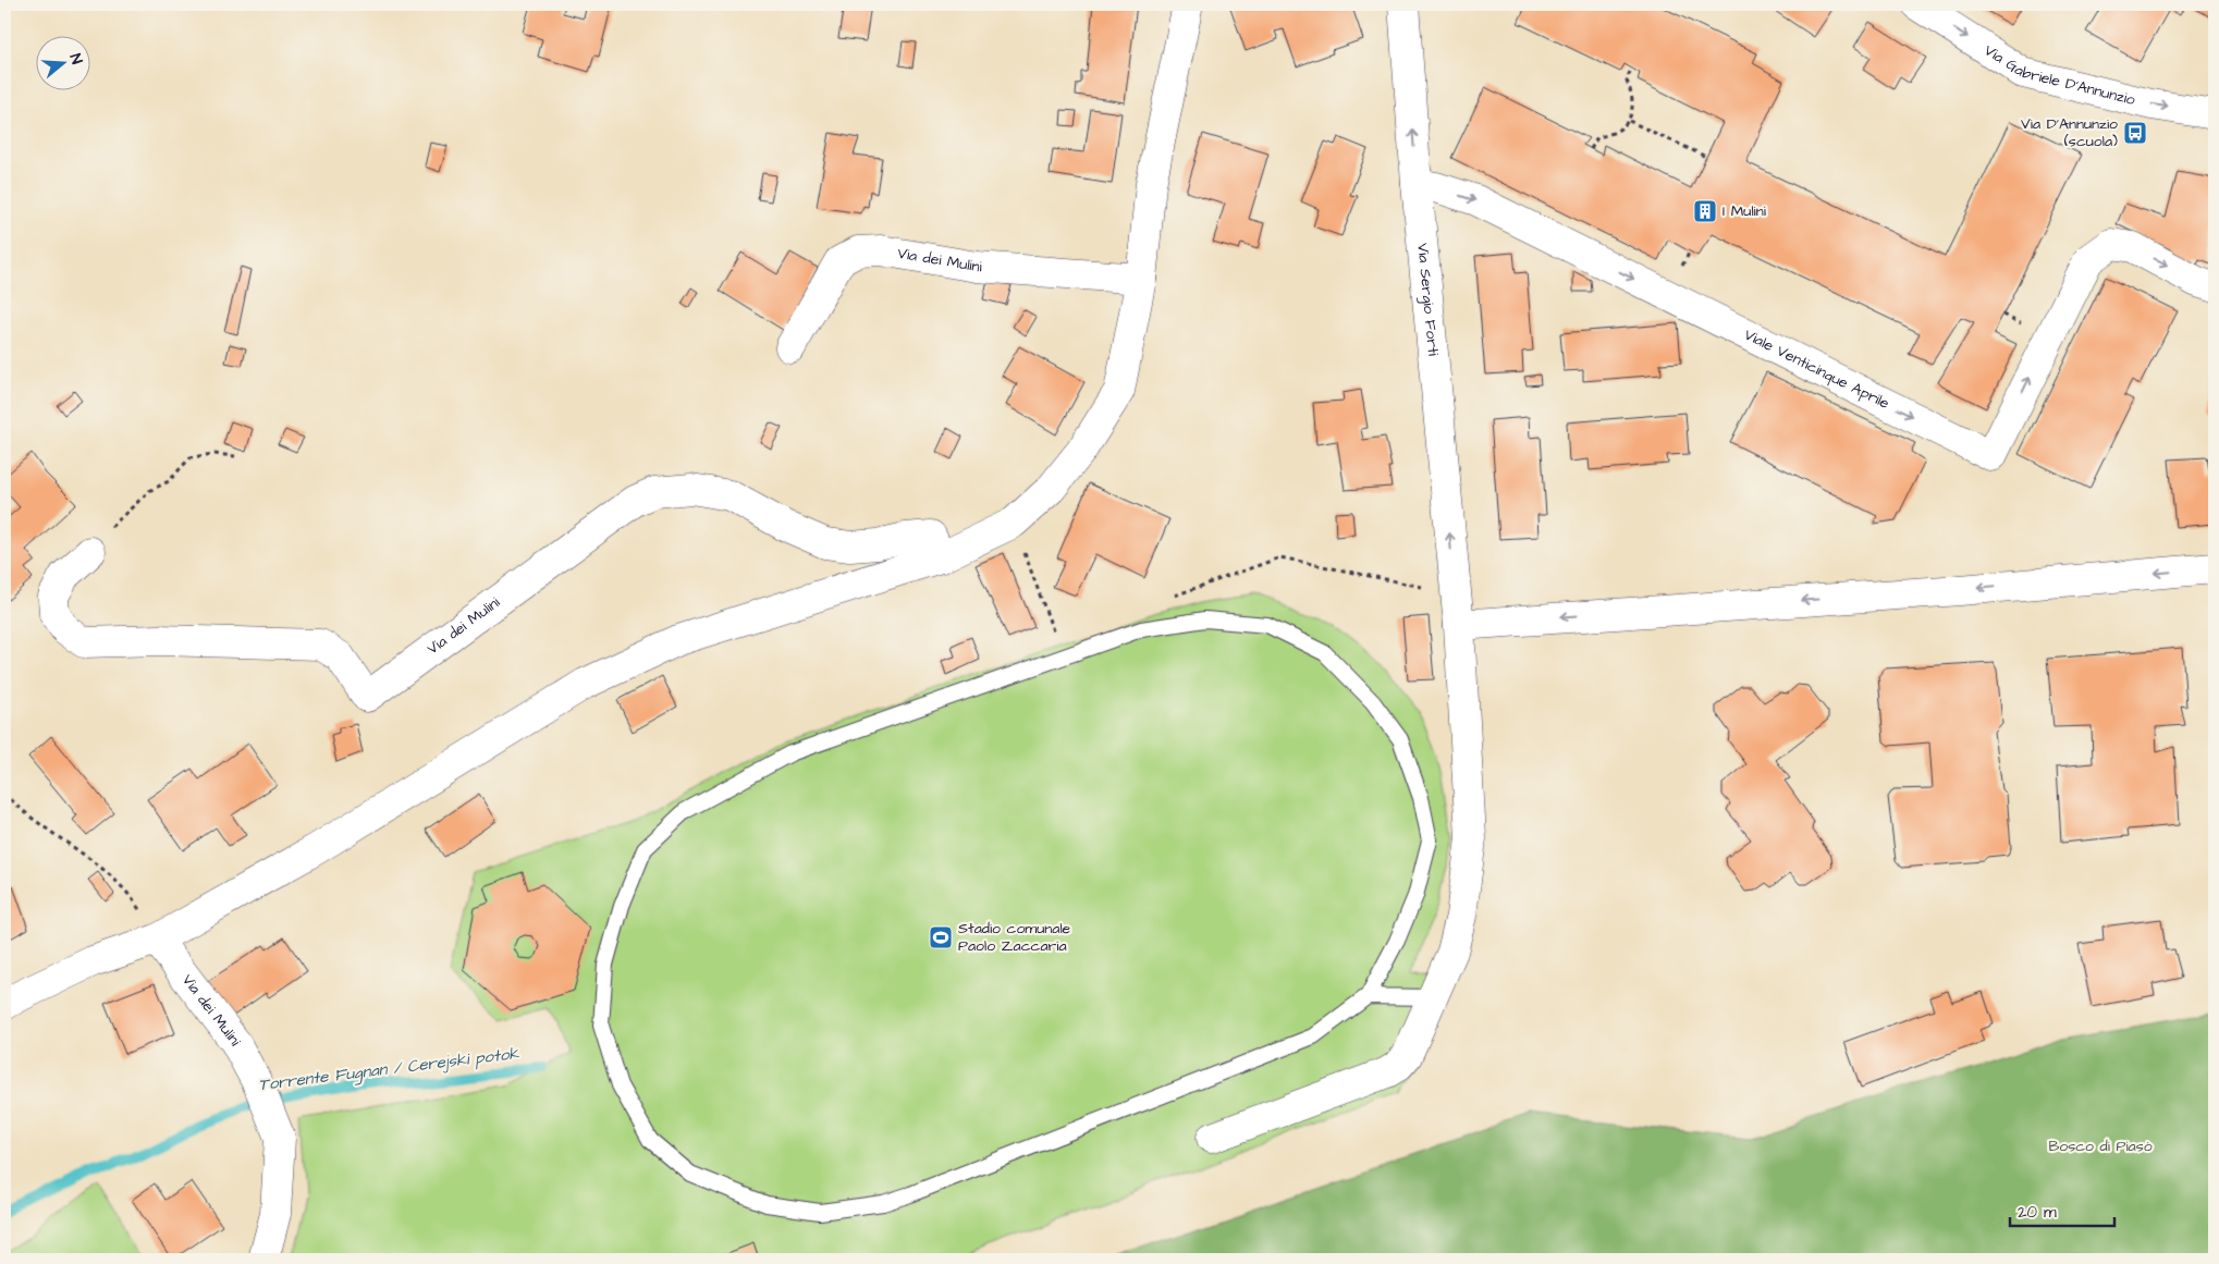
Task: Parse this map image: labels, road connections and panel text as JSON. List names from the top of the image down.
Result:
{
  "streets": {
    "street": [
      "Via Gabriele D'Annunzio",
      "Via dei Mulini",
      "Via Sergio Forti",
      "Viale Venticinque Aprile"
    ]
  },
  "crossings": [
    ["Via Sergio Forti", "Viale Venticinque Aprile"]
  ],
  "one_way": ["Via Gabriele D'Annunzio"],
  "water": ["Torrente Fugnan / Cerejski potok"],
  "parks": ["Bosco di Piasò"],
  "places": {
    "bus stop": ["Via D'Annunzio (scuola)"],
    "building": ["I Mulini"],
    "sports": ["Stadio comunale Paolo Zaccaria"]
  },
  "scale_bar": "20 m",
  "north": "right"
}
